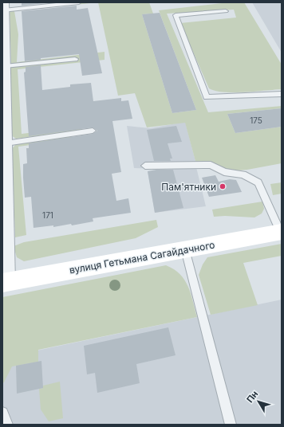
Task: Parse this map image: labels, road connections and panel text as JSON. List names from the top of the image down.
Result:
{
  "streets": {
    "main road": ["вулиця Гетьмана Сагайдачного"]
  },
  "places": ["Пам'ятники"],
  "house_numbers": ["175", "171"],
  "north": "top left"
}
